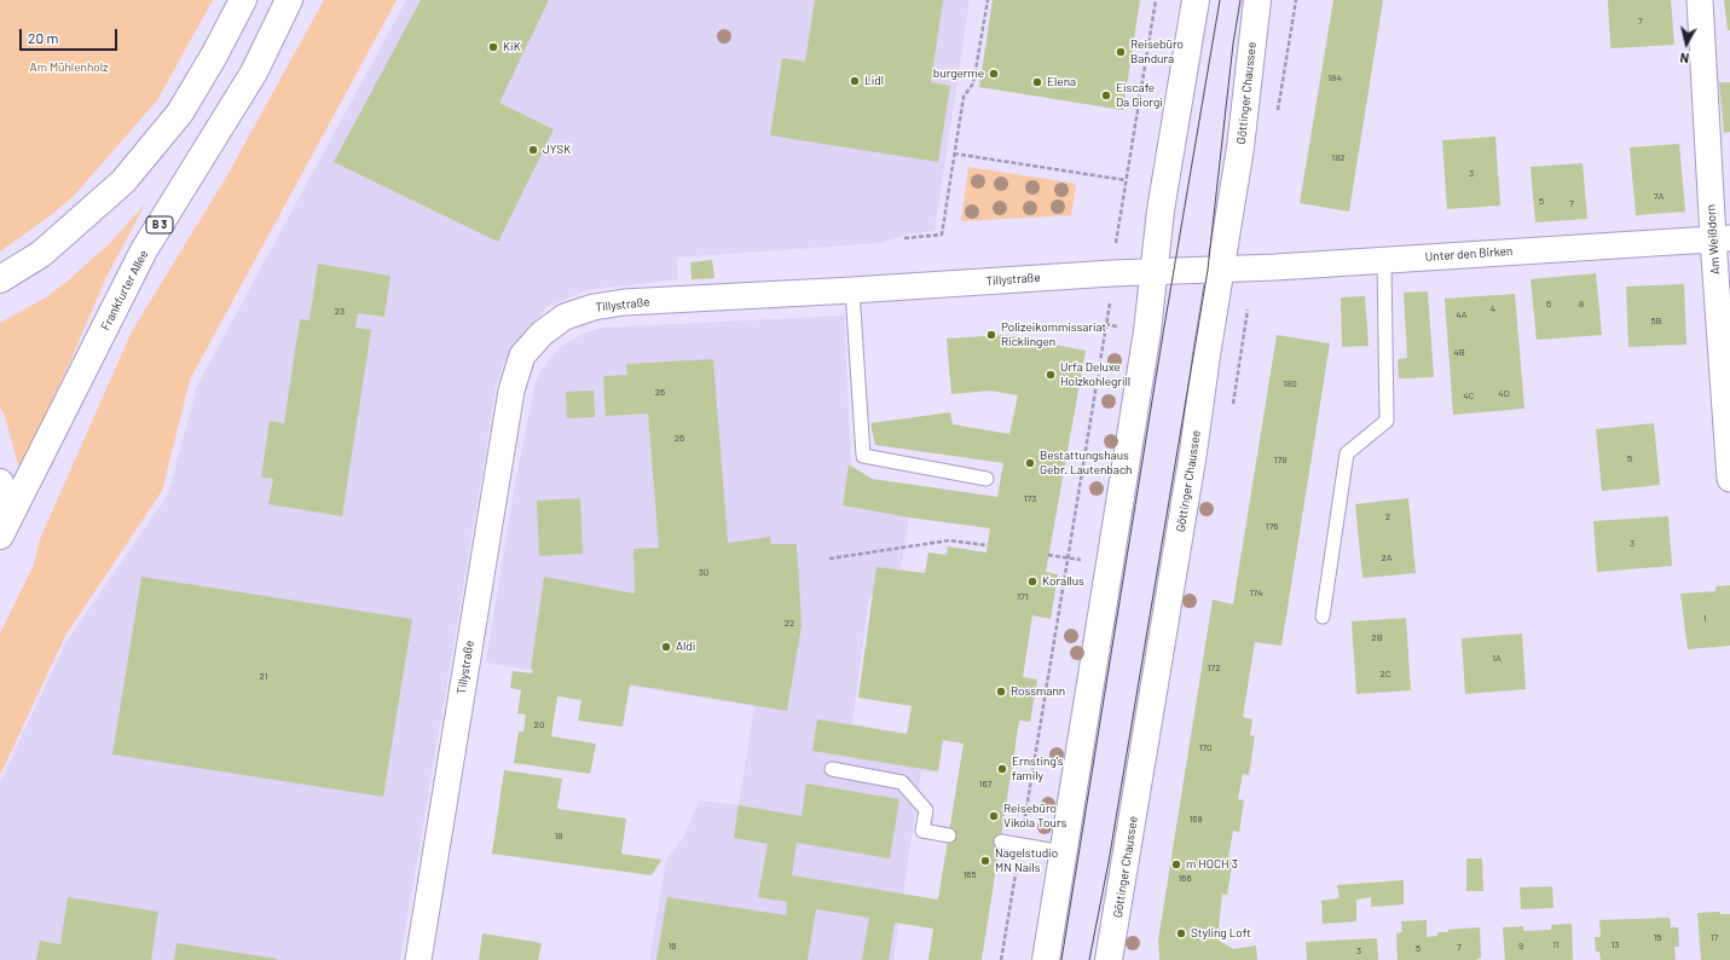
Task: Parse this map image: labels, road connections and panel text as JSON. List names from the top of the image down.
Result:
{
  "streets": {
    "street": [
      "Göttinger Chaussee",
      "B 3",
      "Am Weißdorn",
      "Unter den Birken",
      "Tillystraße",
      "Frankfurter Allee"
    ]
  },
  "crossings": [
    ["Göttinger Chaussee", "Unter den Birken"],
    ["Göttinger Chaussee", "Tillystraße"],
    ["Am Weißdorn", "Unter den Birken"],
    ["Unter den Birken", "Tillystraße"]
  ],
  "parks": ["Am Mühlenholz"],
  "places": [
    "KiK",
    "Reisebüro Bandura",
    "burgerme",
    "Lidl",
    "Elena",
    "Eiscafe Da Giorgi",
    "JYSK",
    "Polizeikommissariat Ricklingen",
    "Urfa Deluxe Holzkohlegrill",
    "Bestattungshaus Gebr. Lautenbach",
    "Korallus",
    "Aldi",
    "Rossmann",
    "Ernsting's family",
    "Reisebüro Vikola Tours",
    "Nagelstudio MN Nails",
    "m HOCH 3",
    "Styling Loft"
  ],
  "house_numbers": [
    "7",
    "184",
    "182",
    "3",
    "7A",
    "5",
    "7",
    "6",
    "8",
    "4",
    "23",
    "4A",
    "5B",
    "4B",
    "180",
    "26",
    "4D",
    "4C",
    "26",
    "5",
    "178",
    "173",
    "2",
    "176",
    "3",
    "2A",
    "30",
    "174",
    "171",
    "1",
    "22",
    "2B",
    "1A",
    "172",
    "2C",
    "21",
    "20",
    "170",
    "167",
    "168",
    "18",
    "165",
    "166",
    "15",
    "17",
    "11",
    "13",
    "16",
    "9",
    "7",
    "5",
    "3"
  ],
  "scale_bar": "20 m",
  "north": "bottom"
}
